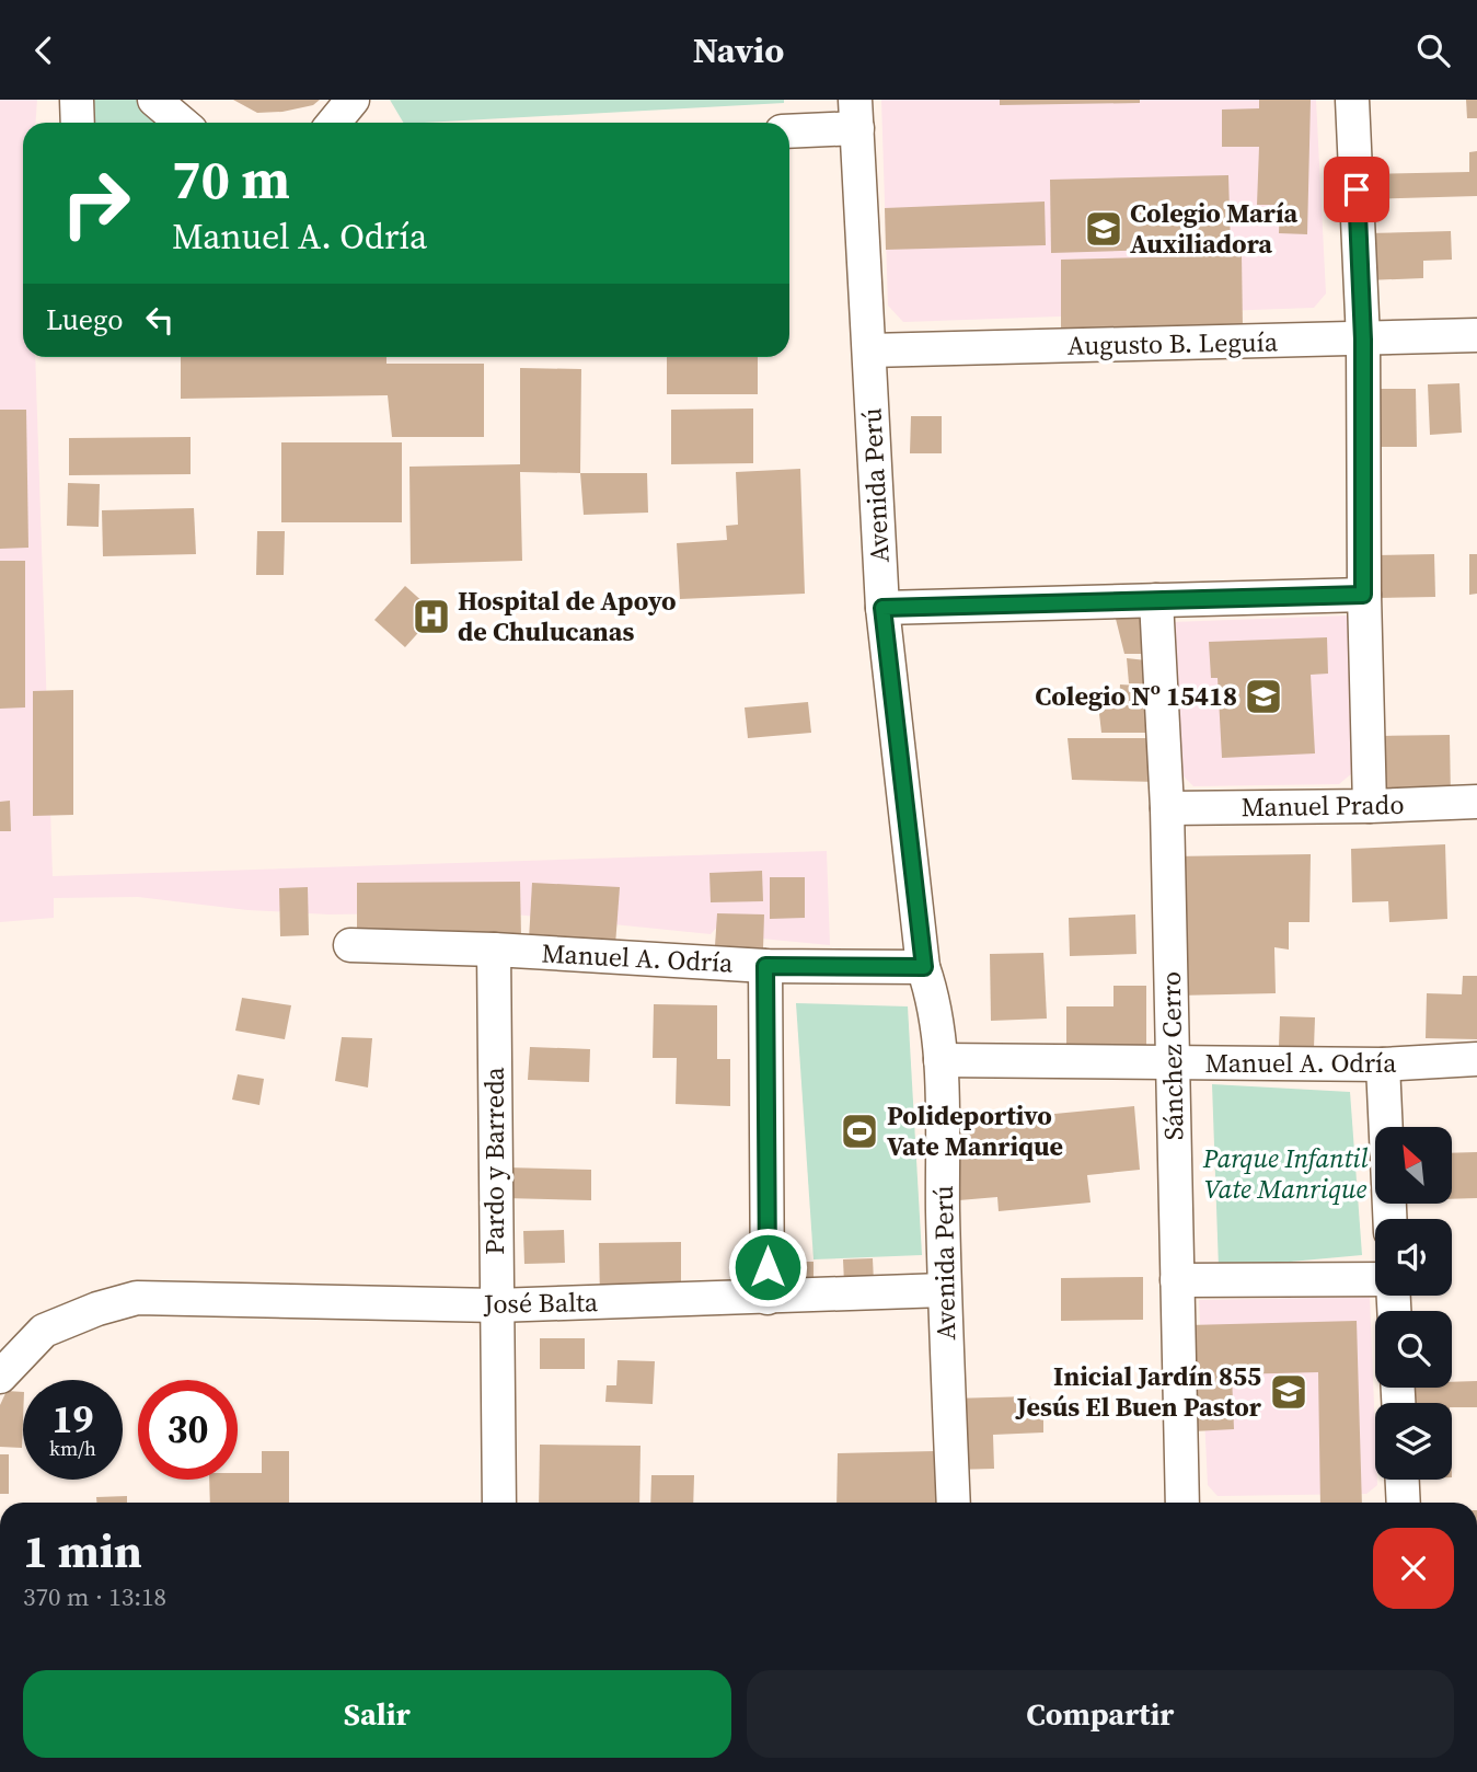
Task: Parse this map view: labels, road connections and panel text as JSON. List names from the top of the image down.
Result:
{
  "streets": {
    "street": [
      "Augusto B. Leguía",
      "Avenida Perú",
      "Manuel Prado",
      "Manuel A. Odría",
      "Sánchez Cerro",
      "Pardo y Barreda",
      "José Balta"
    ]
  },
  "crossings": [
    ["Augusto B. Leguía", "Avenida Perú"],
    ["Avenida Perú", "Manuel A. Odría"],
    ["Avenida Perú", "José Balta"],
    ["Manuel Prado", "Sánchez Cerro"],
    ["Manuel A. Odría", "Sánchez Cerro"],
    ["Manuel A. Odría", "Pardo y Barreda"],
    ["Pardo y Barreda", "José Balta"]
  ],
  "parks": ["Parque Infantil Vate Manrique"],
  "places": {
    "school or university": ["Colegio María Auxiliadora", "Colegio Nº 15418", "Inicial Jardín 855 Jesús El Buen Pastor"],
    "hospital": ["Hospital de Apoyo de Chulucanas"],
    "sports": ["Polideportivo Vate Manrique"]
  },
  "north": "top left",
  "page": {
    "header": "Navio",
    "turn": ["70 m", "Manuel A. Odría"],
    "then": "Luego",
    "speed": "19 km/h",
    "limit": "30",
    "heading": ["1 min", "370 m · 13:18"],
    "buttons": ["Salir", "Compartir"]
  }
}
